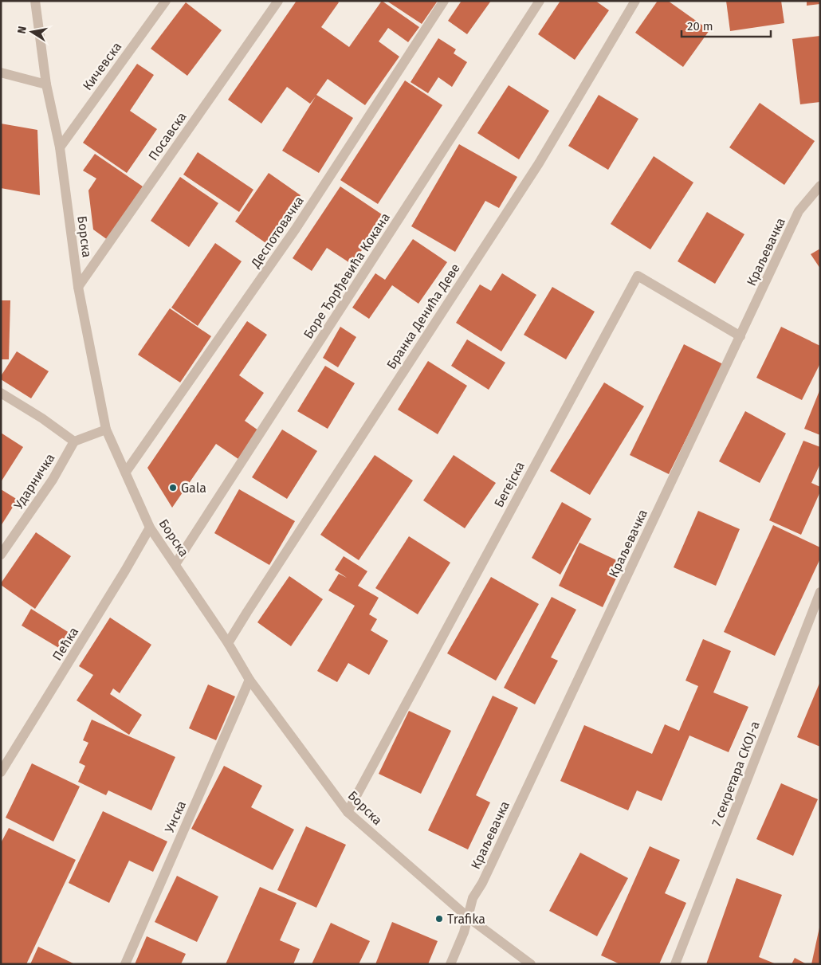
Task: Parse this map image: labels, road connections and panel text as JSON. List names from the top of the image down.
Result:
{
  "streets": {
    "street": [
      "Кичевска",
      "Посавска",
      "Деспотовачка",
      "Борска",
      "Краљевачка",
      "Боре Ђорђевића Кокана",
      "Бранка Денића Деве",
      "Ударничка",
      "Бегејска",
      "Пећка",
      "7 секретара СКОЈ-а",
      "Унска"
    ]
  },
  "crossings": [
    ["Кичевска", "Борска"],
    ["Посавска", "Борска"],
    ["Деспотовачка", "Борска"],
    ["Борска", "Краљевачка"],
    ["Борска", "Боре Ђорђевића Кокана"],
    ["Борска", "Бранка Денића Деве"],
    ["Борска", "Бегејска"],
    ["Борска", "Пећка"],
    ["Борска", "Унска"],
    ["Краљевачка", "Бегејска"]
  ],
  "places": ["Gala", "Trafika"],
  "scale_bar": "20 m",
  "north": "left"
}
